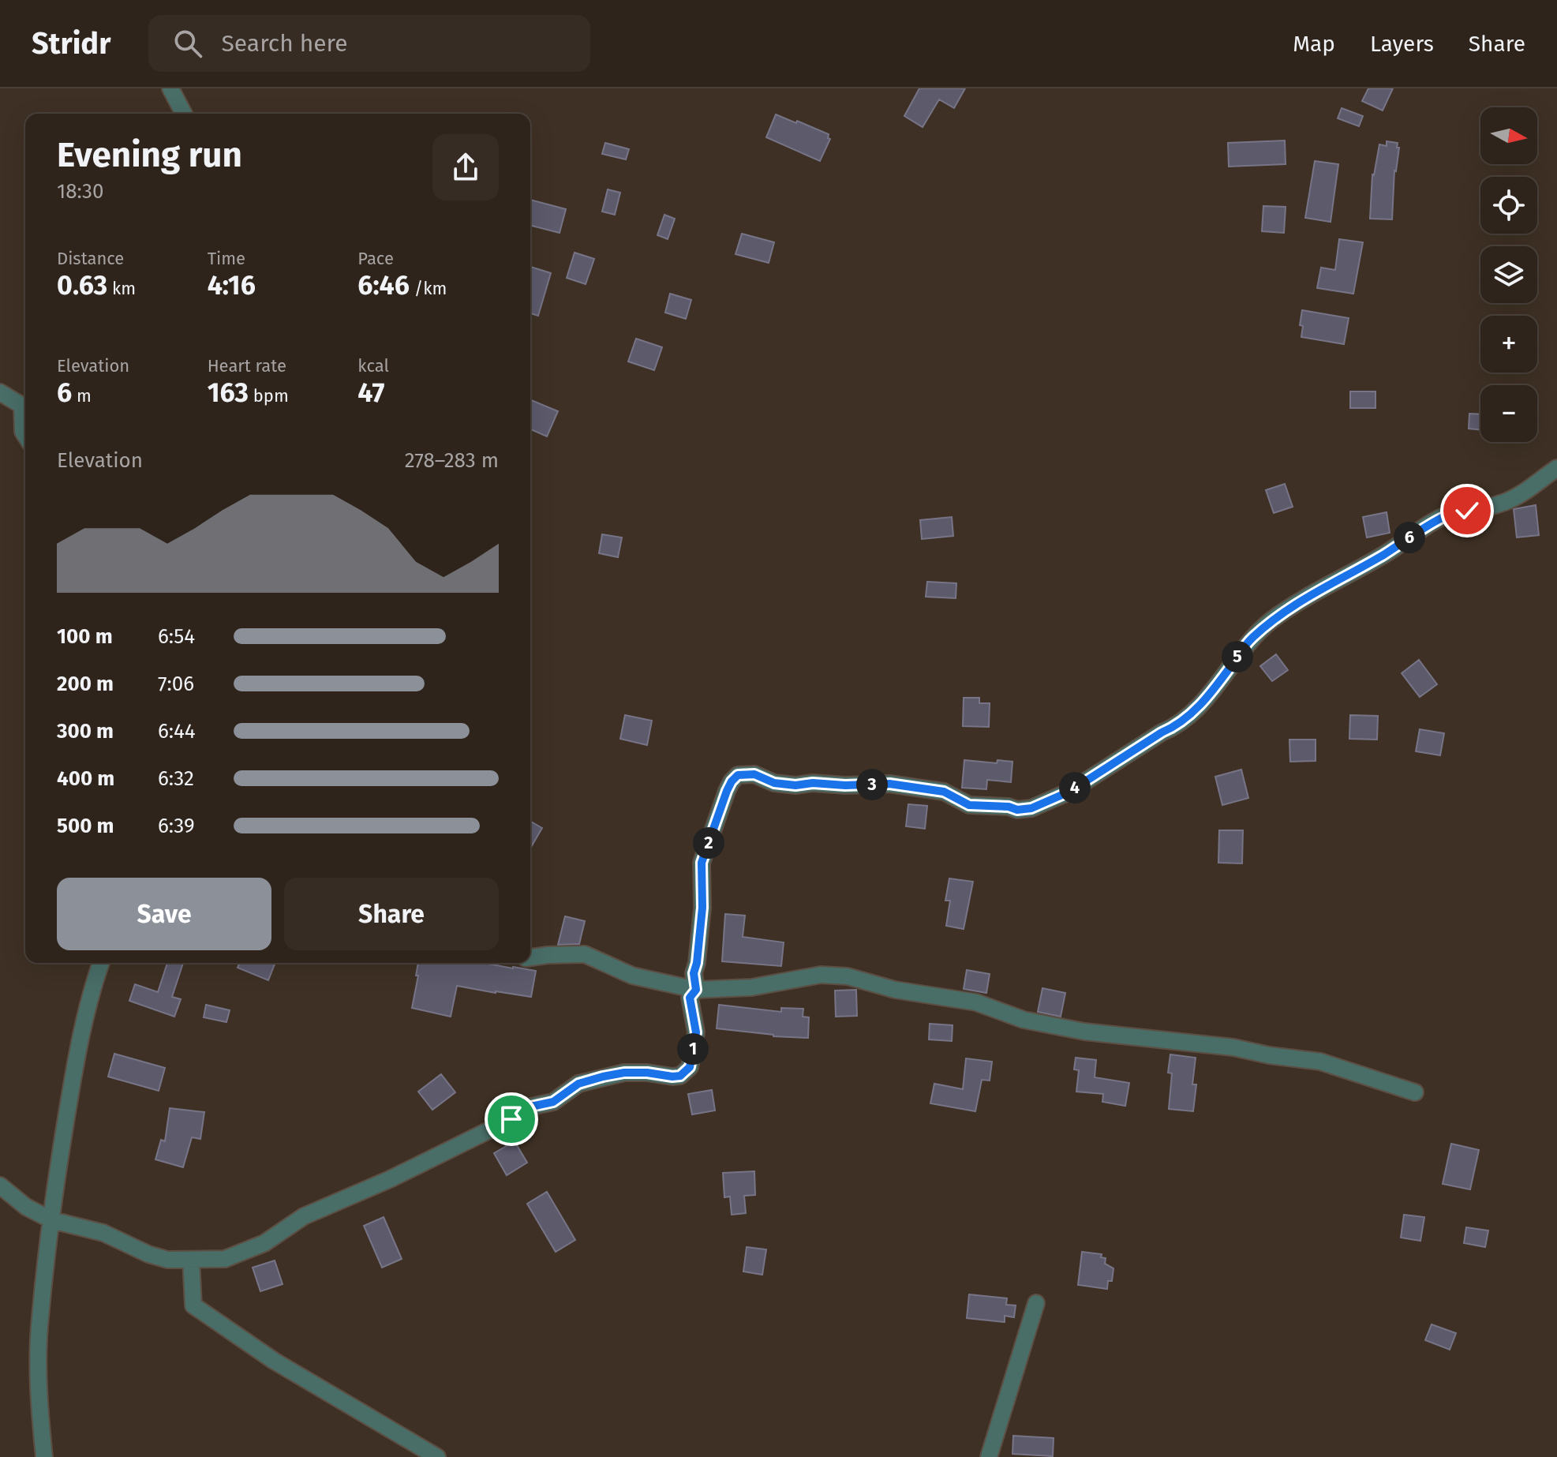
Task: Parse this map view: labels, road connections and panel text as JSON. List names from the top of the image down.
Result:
{
  "north": "right",
  "page": {
    "header": "Stridr",
    "search": "Search here",
    "nav": ["Map", "Layers", "Share"],
    "map_buttons": ["+", "−"],
    "heading": ["Evening run", "18:30"],
    "stats": [
      ["Distance", "0.63 km"],
      ["Time", "4:16"],
      ["Pace", "6:46 /km"],
      ["Elevation", "6 m"],
      ["Heart rate", "163 bpm"],
      ["kcal", "47"]
    ],
    "chart": ["Elevation", "278–283 m"],
    "pins": [
      "6",
      "5",
      "3",
      "4",
      "2",
      "1"
    ],
    "list": [
      {
        "name": "100 m",
        "note": "6:54"
      },
      {
        "name": "200 m",
        "note": "7:06"
      },
      {
        "name": "300 m",
        "note": "6:44"
      },
      {
        "name": "400 m",
        "note": "6:32"
      },
      {
        "name": "500 m",
        "note": "6:39"
      }
    ],
    "buttons": ["Save", "Share"]
  }
}
